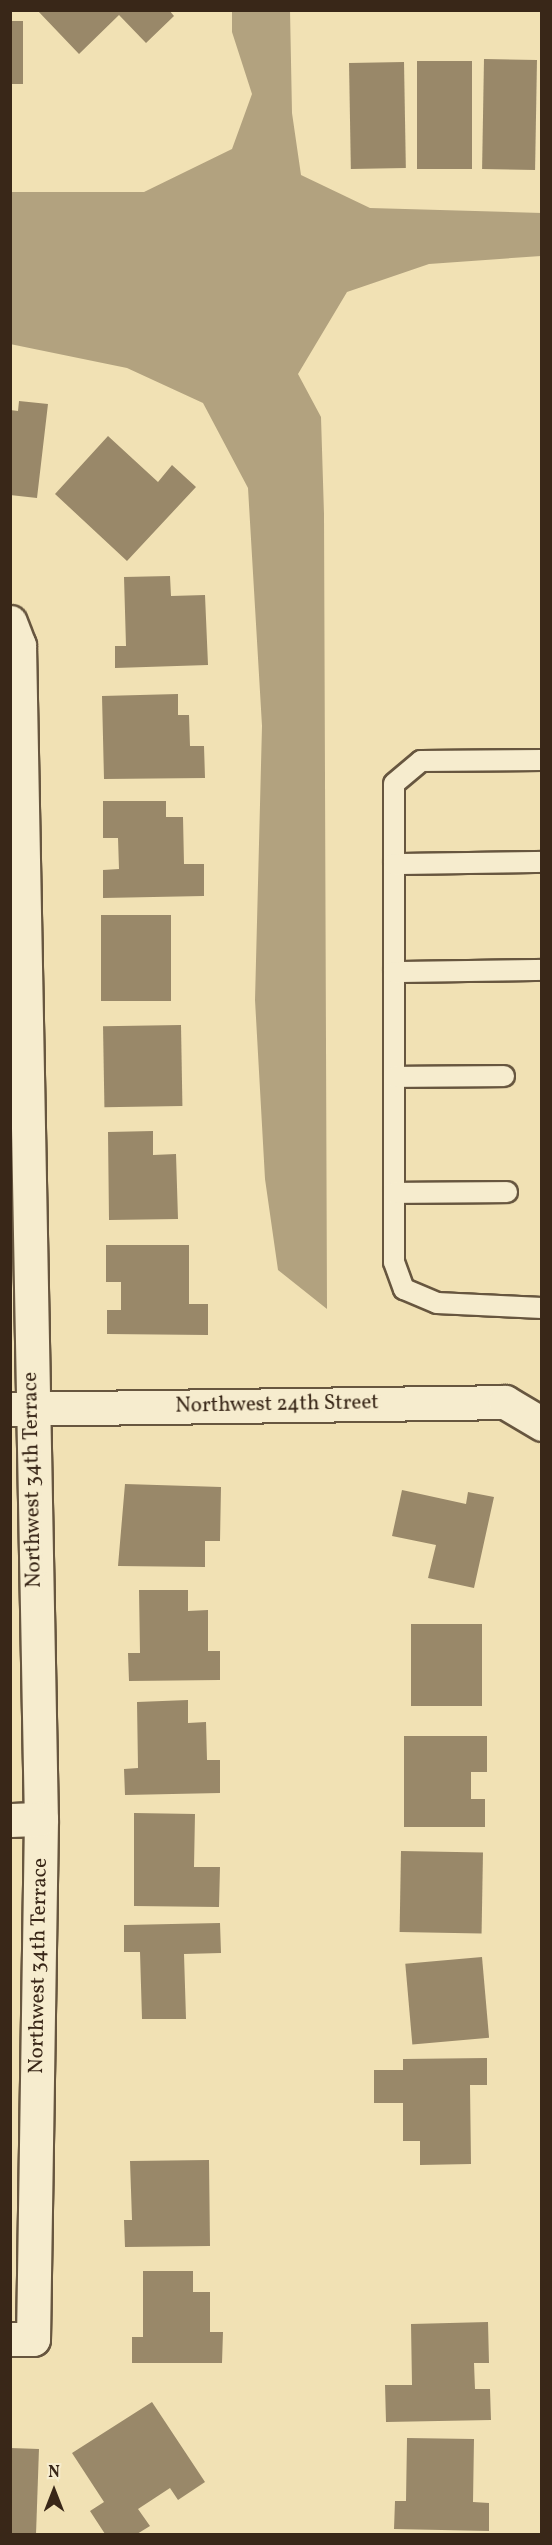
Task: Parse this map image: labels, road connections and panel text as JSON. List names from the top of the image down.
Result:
{
  "streets": {
    "street": ["Northwest 24th Street", "Northwest 34th Terrace"]
  },
  "crossings": [
    ["Northwest 24th Street", "Northwest 34th Terrace"]
  ],
  "north": "top"
}
